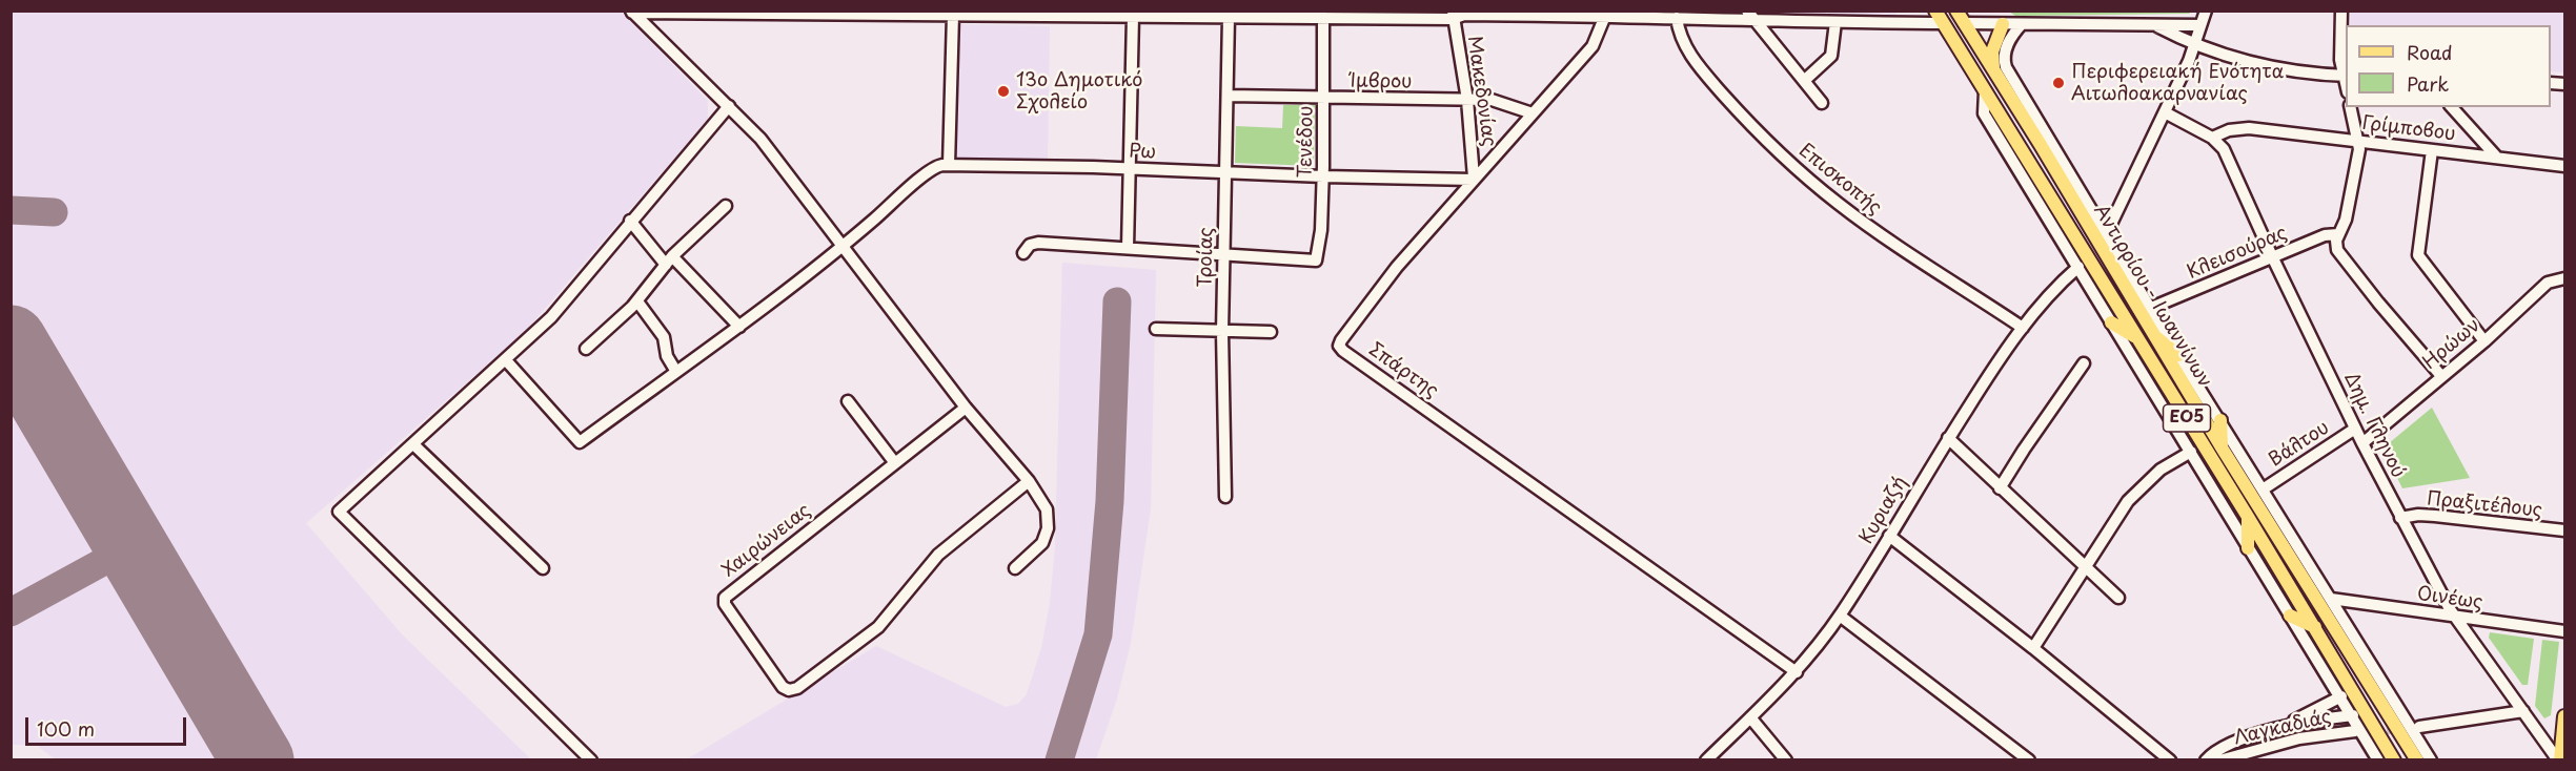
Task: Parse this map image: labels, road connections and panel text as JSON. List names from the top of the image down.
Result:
{
  "streets": {
    "main road": ["Αντιρρίου - Ιωαννίνων", "ΕΟ5"],
    "street": [
      "Ίμβρου",
      "Μακεδονίας",
      "Γρίμποβου",
      "Τενέδου",
      "Ρω",
      "Επισκοπής",
      "Κλεισούρας",
      "Τροίας",
      "Ηρώων",
      "Σπάρτης",
      "Δημ. Γληνού",
      "Βάλτου",
      "Πραξιτέλους",
      "Κυριαζή",
      "Χαιρώνειας",
      "Οινέως",
      "Λαγκαδιάς"
    ]
  },
  "crossings": [
    ["Ίμβρου", "Μακεδονίας"],
    ["Ίμβρου", "Τενέδου"],
    ["Ίμβρου", "Τροίας"],
    ["Ίμβρου", "Σπάρτης"],
    ["Μακεδονίας", "Ρω"],
    ["Μακεδονίας", "Σπάρτης"],
    ["Γρίμποβου", "Δημ. Γληνού"],
    ["Τενέδου", "Ρω"],
    ["Τενέδου", "Τροίας"],
    ["Ρω", "Τροίας"],
    ["Ρω", "Σπάρτης"],
    ["Επισκοπής", "Κυριαζή"],
    ["Κλεισούρας", "Δημ. Γληνού"],
    ["Ηρώων", "Δημ. Γληνού"],
    ["Σπάρτης", "Κυριαζή"],
    ["Δημ. Γληνού", "Βάλτου"],
    ["Δημ. Γληνού", "Πραξιτέλους"],
    ["Δημ. Γληνού", "Οινέως"]
  ],
  "places": ["Περιφερειακή Ενότητα Αιτωλοακαρνανίας", "13ο Δημοτικό Σχολείο"],
  "legend": ["Road", "Park"],
  "scale_bar": "100 m"
}
